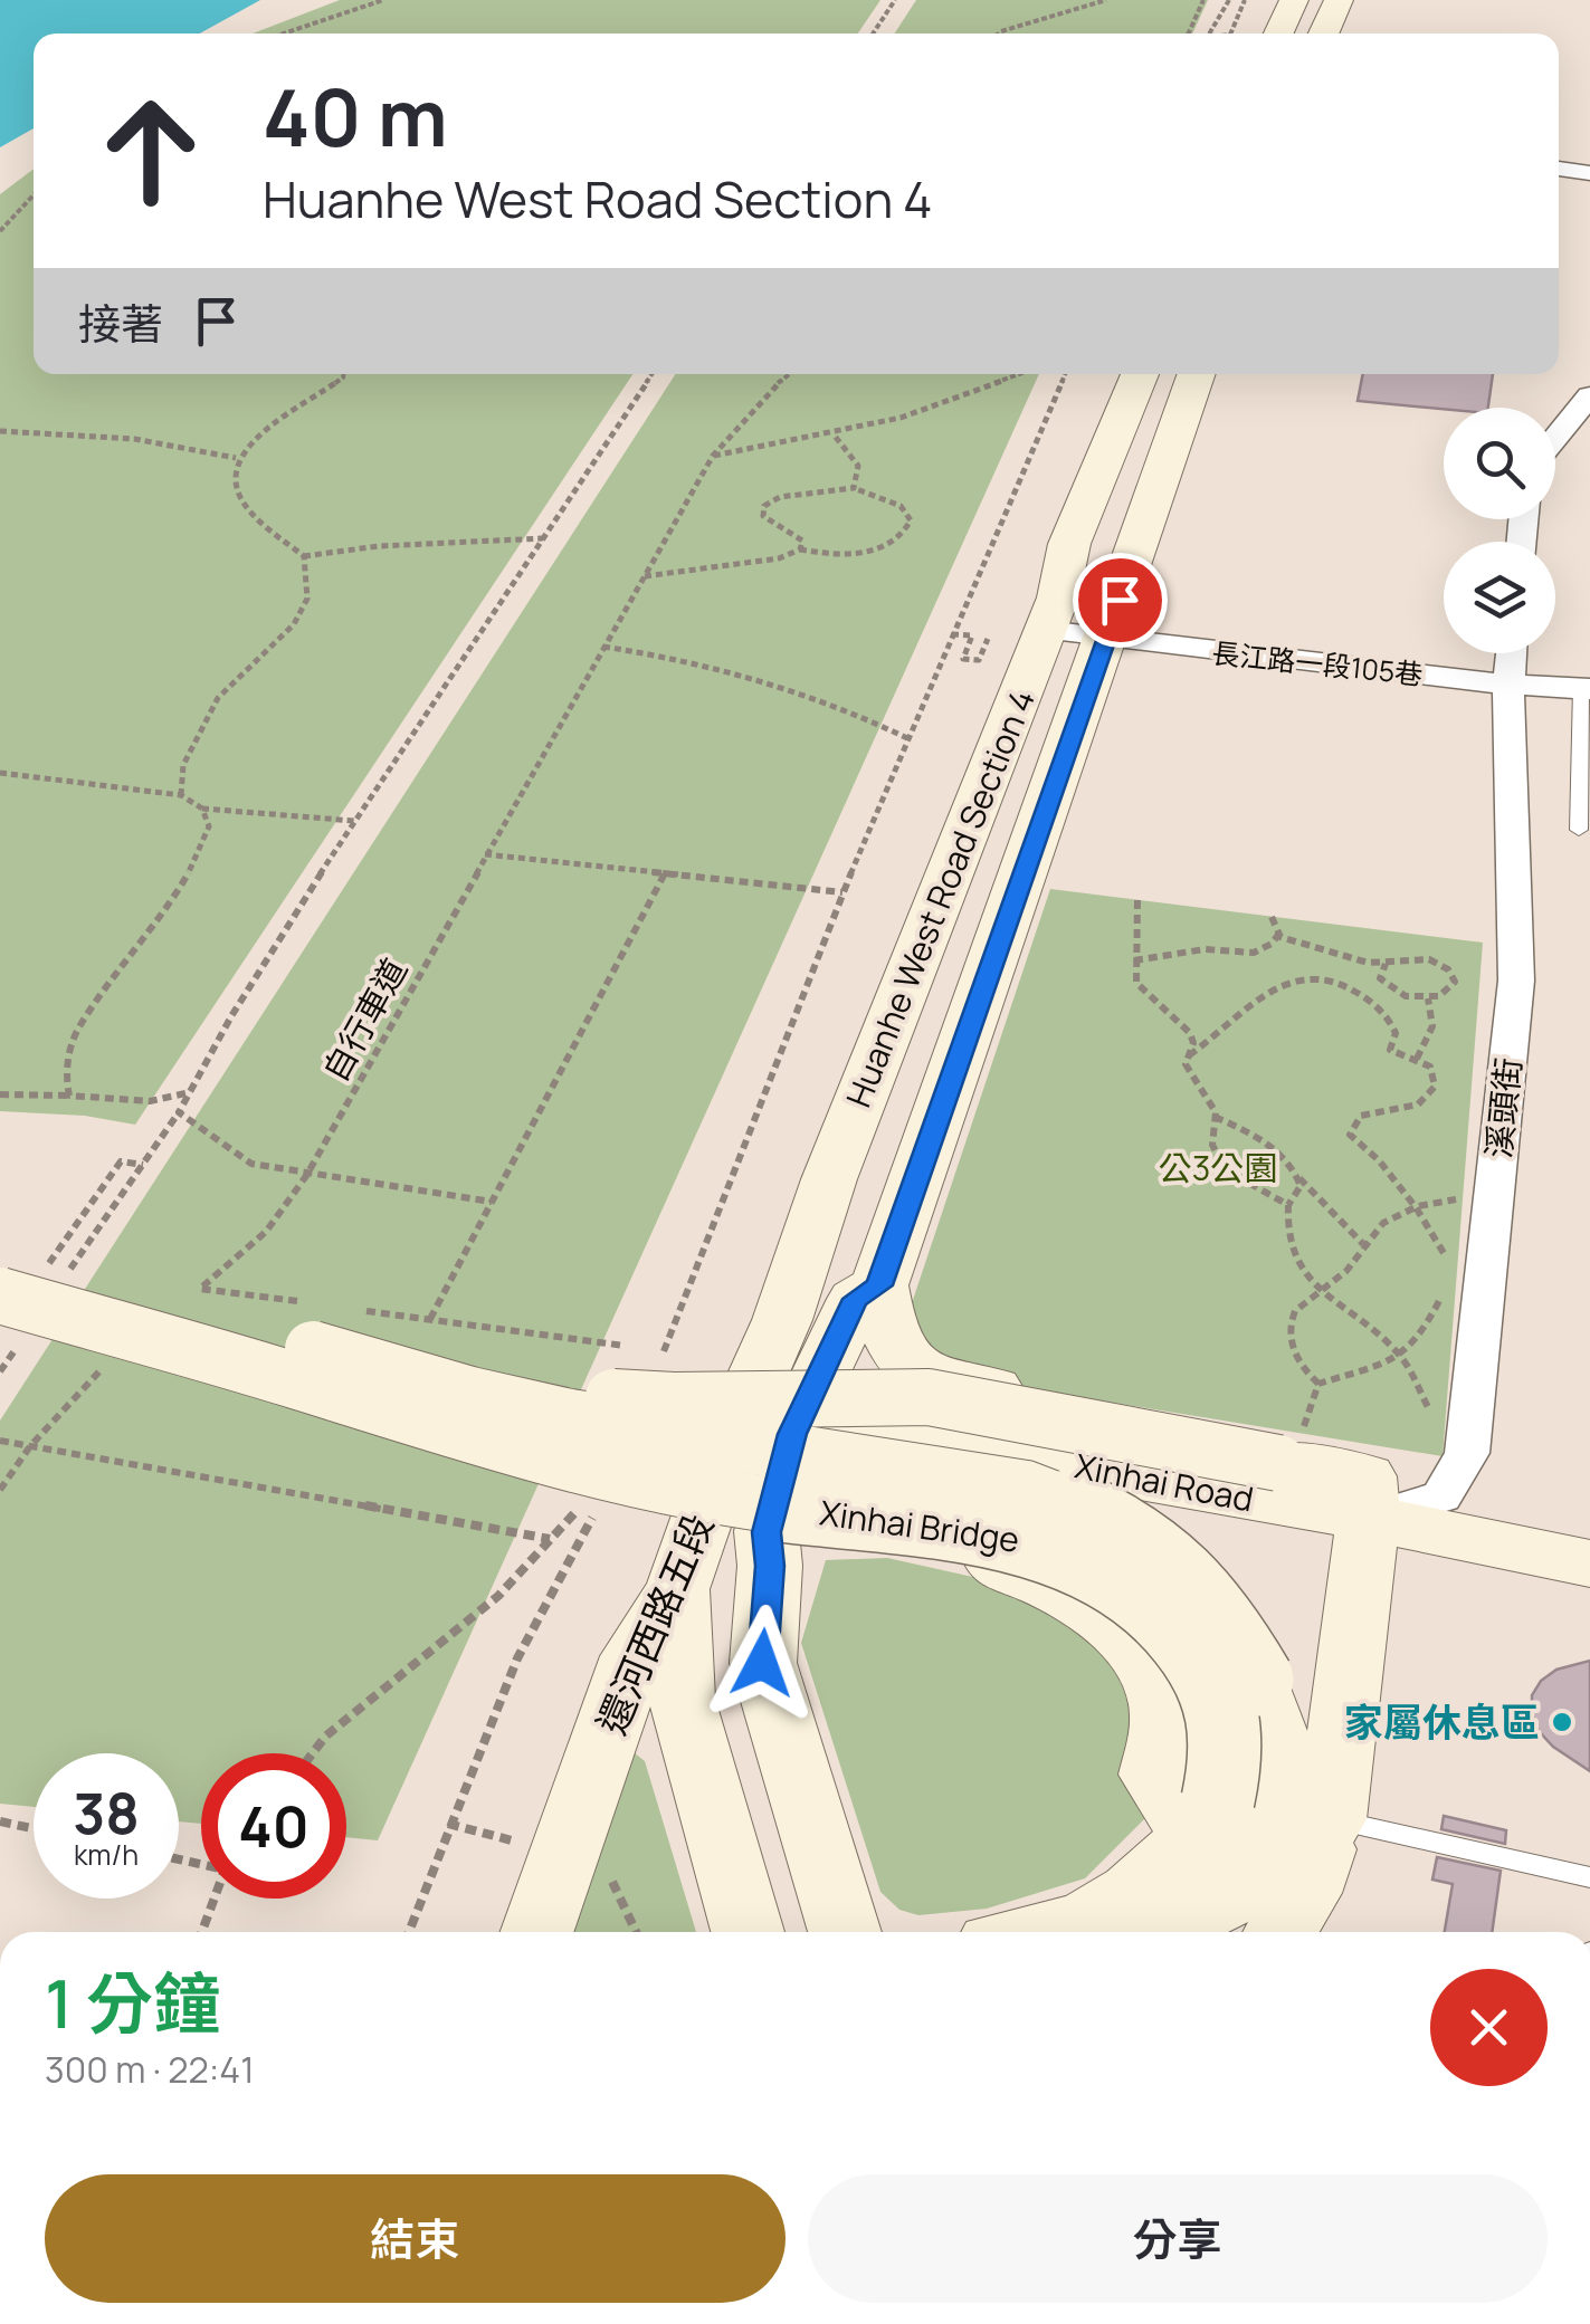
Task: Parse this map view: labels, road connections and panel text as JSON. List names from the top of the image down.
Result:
{
  "streets": {
    "street": [
      "長江路一段105巷",
      "Huanhe West Road Section 4",
      "溪頭街",
      "Xinhai Road",
      "Xinhai Bridge",
      "還河西路五段"
    ],
    "path": ["自行車道"]
  },
  "crossings": [
    ["長江路一段105巷", "Huanhe West Road Section 4"],
    ["長江路一段105巷", "溪頭街"],
    ["Huanhe West Road Section 4", "Xinhai Road"],
    ["Huanhe West Road Section 4", "還河西路五段"],
    ["溪頭街", "Xinhai Road"],
    ["Xinhai Road", "還河西路五段"]
  ],
  "parks": ["公3公園"],
  "places": ["家屬休息區"],
  "page": {
    "turn": ["40 m", "Huanhe West Road Section 4"],
    "then": "接著",
    "speed": "38 km/h",
    "limit": "40",
    "heading": ["1 分鐘", "300 m · 22:41"],
    "buttons": ["結束", "分享"]
  }
}
